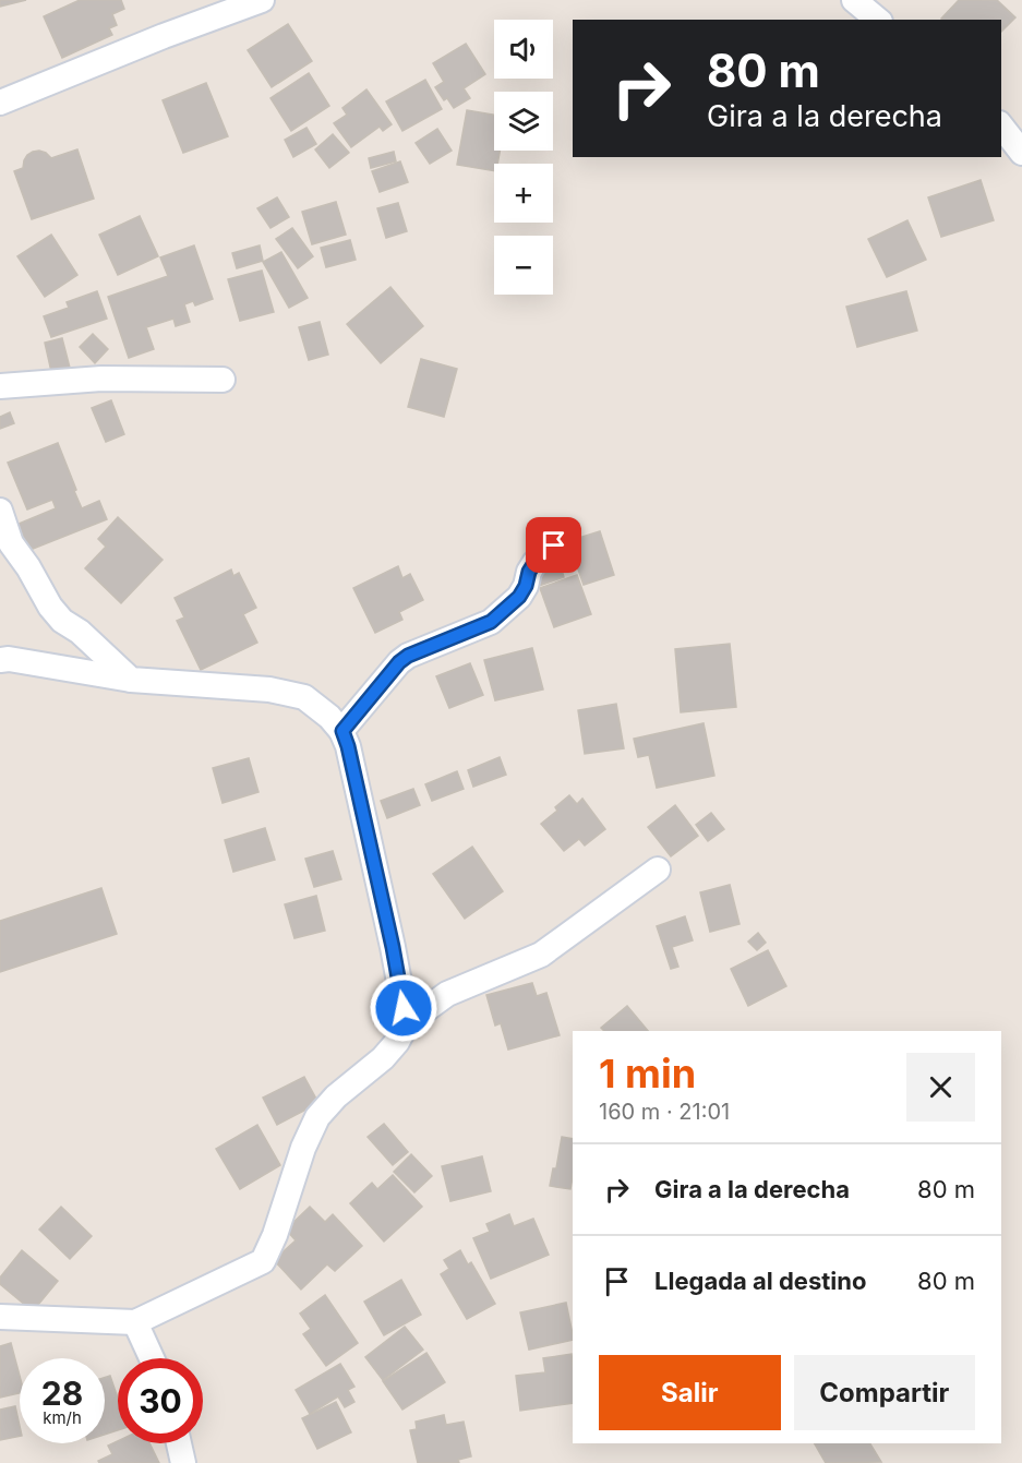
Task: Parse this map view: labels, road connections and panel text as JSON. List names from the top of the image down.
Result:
{
  "page": {
    "map_buttons": ["+", "−"],
    "turn": ["80 m", "Gira a la derecha"],
    "heading": ["1 min", "160 m · 21:01"],
    "list": [
      {
        "name": "Gira a la derecha",
        "value": "80 m"
      },
      {
        "name": "Llegada al destino",
        "value": "80 m"
      }
    ],
    "buttons": ["Salir", "Compartir"],
    "speed": "28 km/h",
    "limit": "30"
  }
}
